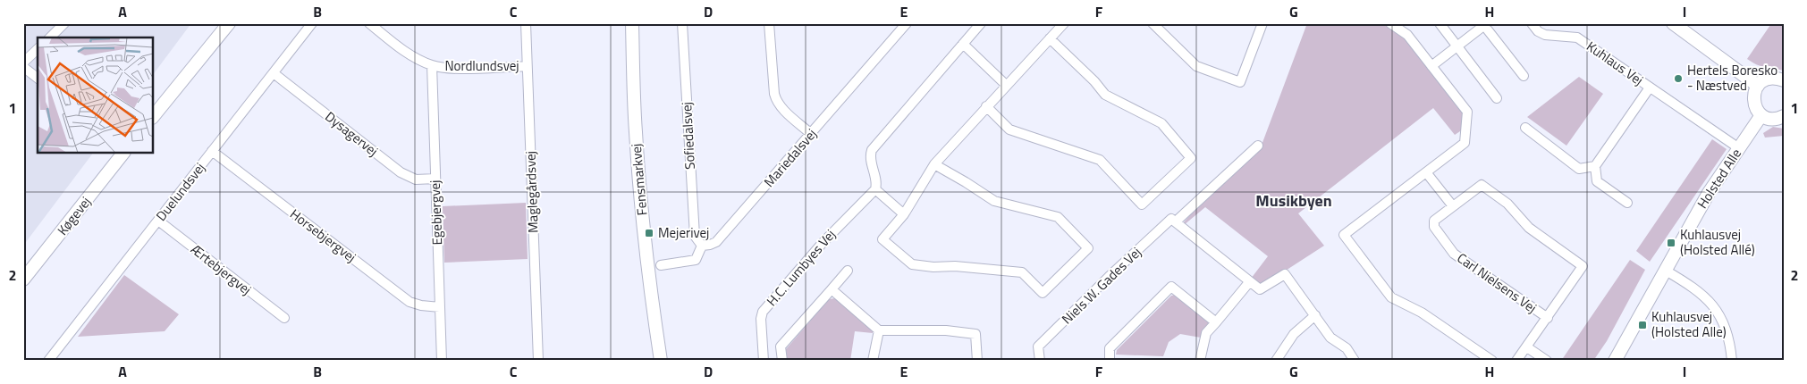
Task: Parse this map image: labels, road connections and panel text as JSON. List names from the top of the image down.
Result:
{
  "streets": {
    "street": [
      "Kuhlaus Vej",
      "Nordlundsvej",
      "Dysagervej",
      "Sofiedalsvej",
      "Mariedalsvej",
      "Holsted Alle",
      "Fensmarkvej",
      "Duelundsvej",
      "Maglegårdsvej",
      "Egebjergvej",
      "Køgevej",
      "Horsebjergvej",
      "H.C. Lumbyes Vej",
      "Ærtebjergvej",
      "Carl Nielsens Vej",
      "Niels W. Gades Vej"
    ]
  },
  "crossings": [
    ["Kuhlaus Vej", "Holsted Alle"],
    ["Nordlundsvej", "Maglegårdsvej"],
    ["Nordlundsvej", "Egebjergvej"],
    ["Dysagervej", "Duelundsvej"],
    ["Dysagervej", "Egebjergvej"],
    ["Sofiedalsvej", "Mariedalsvej"],
    ["Duelundsvej", "Horsebjergvej"],
    ["Duelundsvej", "Ærtebjergvej"],
    ["Egebjergvej", "Horsebjergvej"]
  ],
  "districts": ["Musikbyen"],
  "places": {
    "other": ["Hertels Boresko - Næstved"],
    "transit": ["Mejerivej", "Kuhlausvej (Holsted Allé)", "Kuhlausvej (Holsted Alle)"]
  },
  "grid": {
    "columns": [
      "A",
      "B",
      "C",
      "D",
      "E",
      "F",
      "G",
      "H",
      "I"
    ],
    "rows": ["1", "2"]
  }
}
